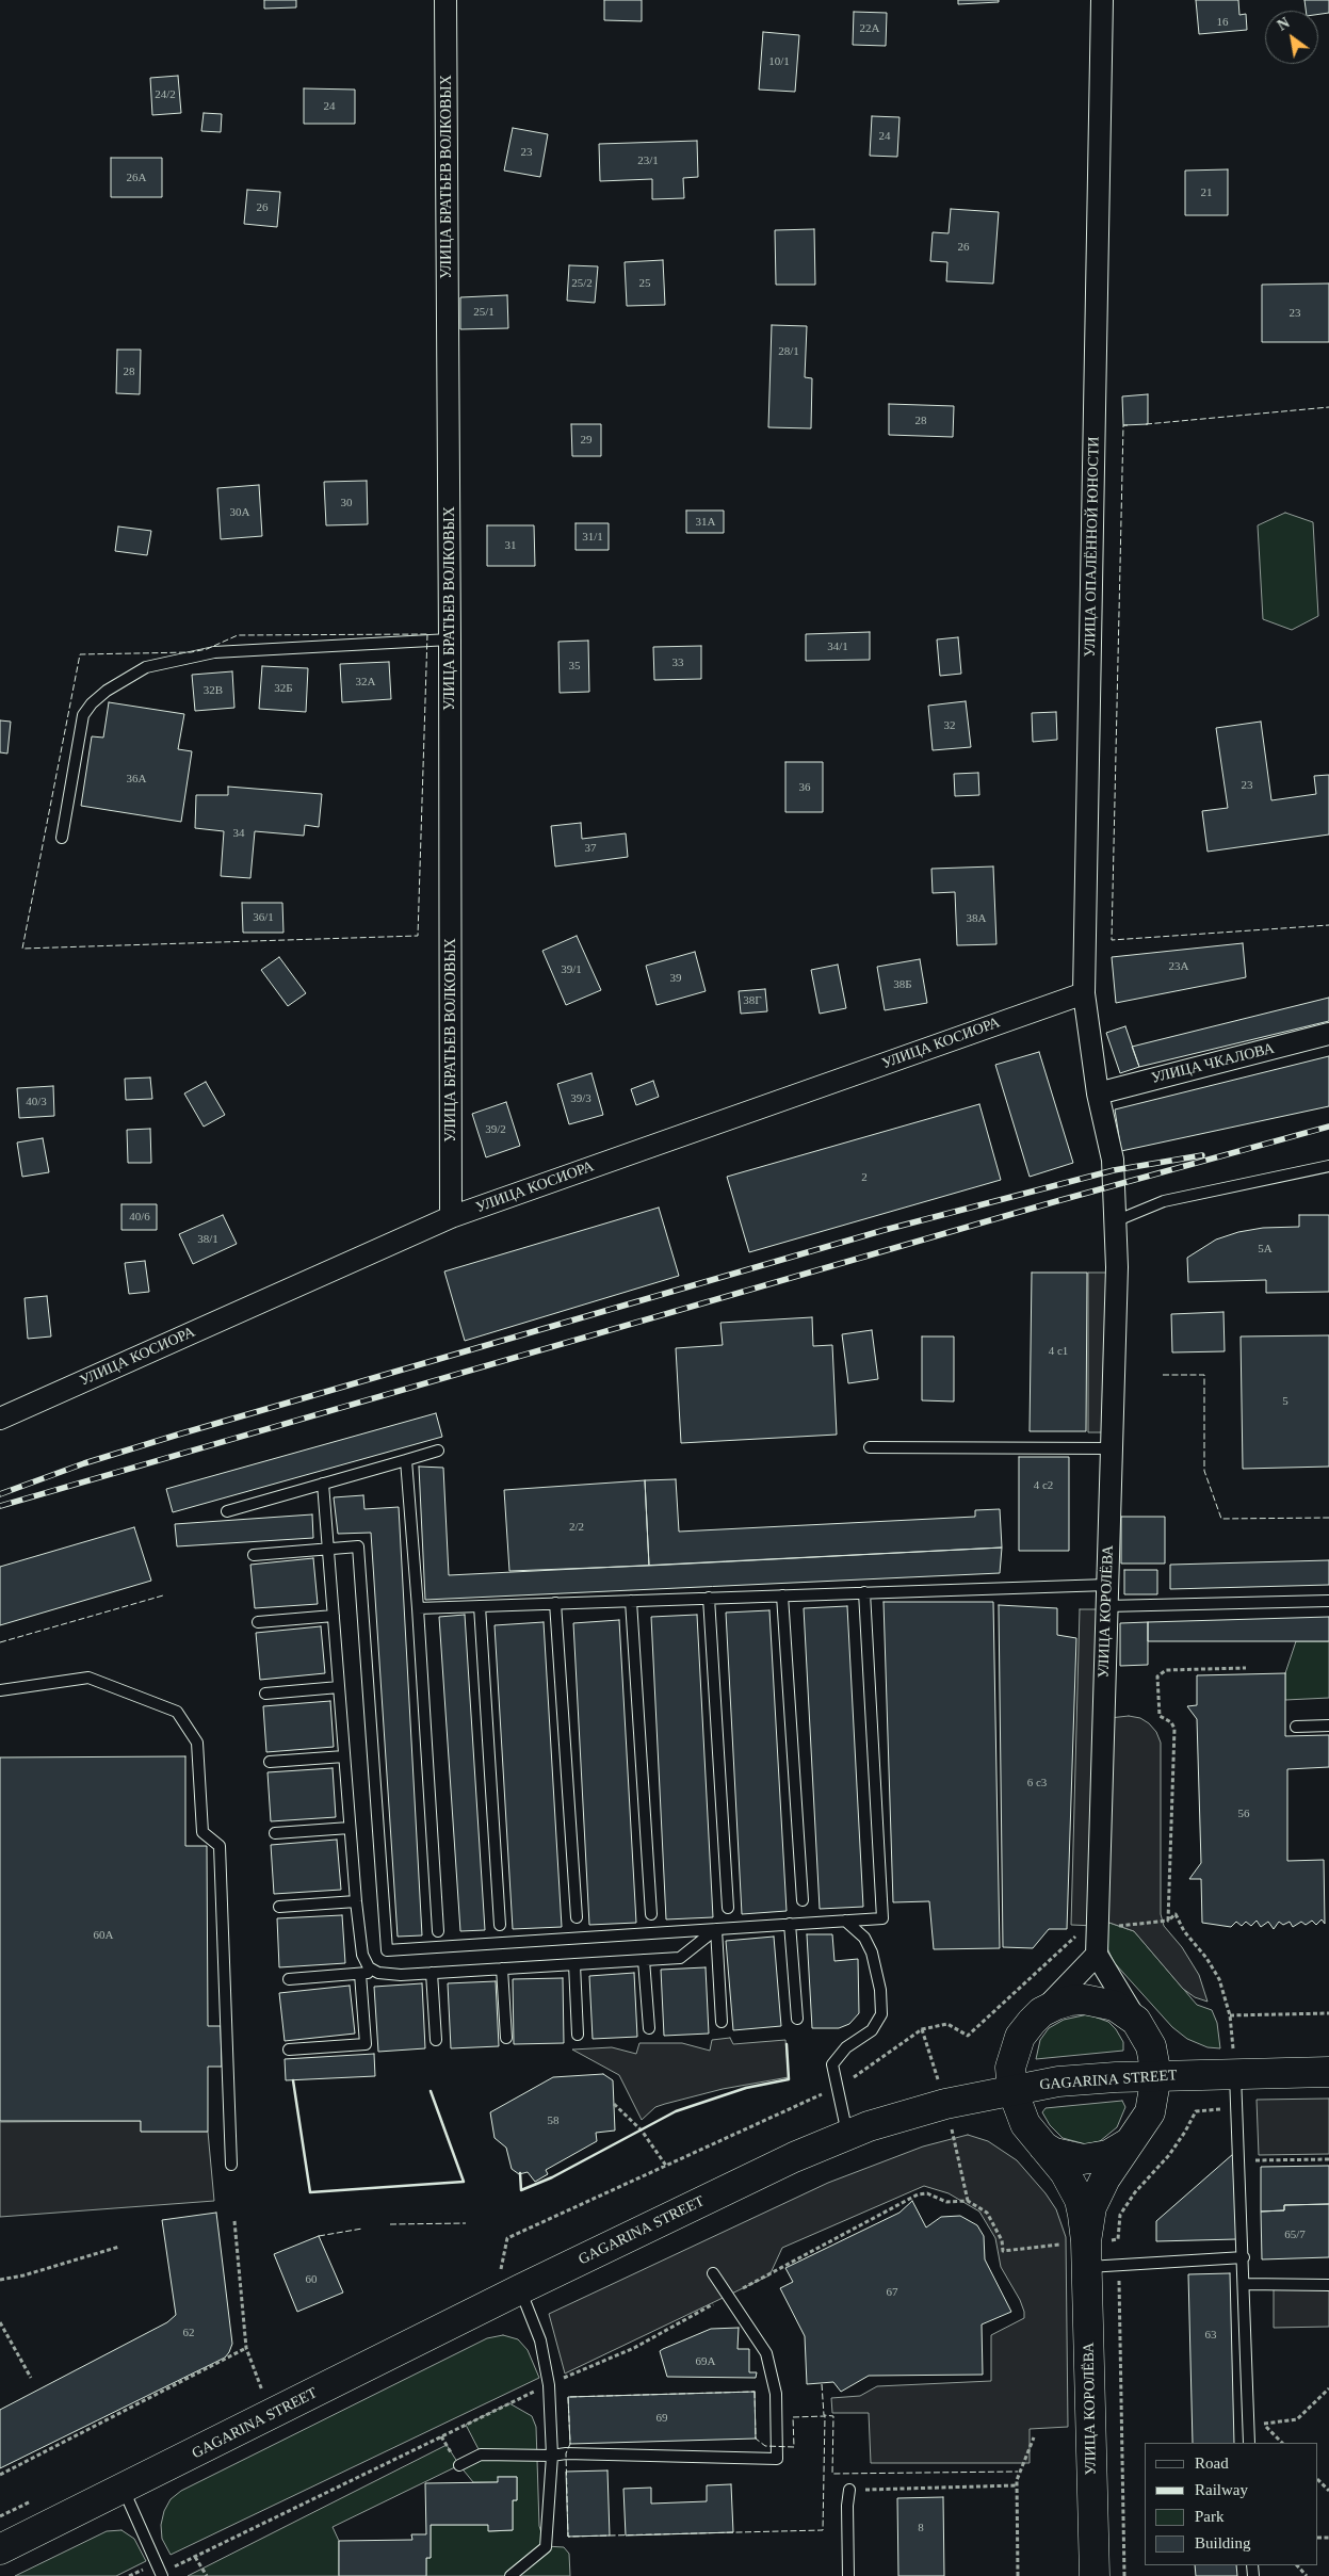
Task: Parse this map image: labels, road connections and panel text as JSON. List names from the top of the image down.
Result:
{
  "streets": {
    "main road": ["УЛИЦА КОРОЛЁВА", "GAGARINA STREET"],
    "street": [
      "УЛИЦА БРАТЬЕВ ВОЛКОВЫХ",
      "УЛИЦА ОПАЛЁННОЙ ЮНОСТИ",
      "УЛИЦА КОСИОРА",
      "УЛИЦА ЧКАЛОВА"
    ]
  },
  "crossings": [
    ["УЛИЦА БРАТЬЕВ ВОЛКОВЫХ", "УЛИЦА КОСИОРА"],
    ["УЛИЦА ОПАЛЁННОЙ ЮНОСТИ", "УЛИЦА КОСИОРА"],
    ["УЛИЦА ОПАЛЁННОЙ ЮНОСТИ", "УЛИЦА ЧКАЛОВА"],
    ["УЛИЦА ОПАЛЁННОЙ ЮНОСТИ", "УЛИЦА КОРОЛЁВА"]
  ],
  "house_numbers": [
    "16",
    "22А",
    "10/1",
    "24/2",
    "24",
    "24",
    "23",
    "23/1",
    "26А",
    "21",
    "26",
    "26",
    "25/2",
    "25",
    "25/1",
    "23",
    "28/1",
    "28",
    "28",
    "29",
    "30",
    "30А",
    "31А",
    "31/1",
    "31",
    "34/1",
    "33",
    "35",
    "32А",
    "32Б",
    "32В",
    "32",
    "36А",
    "23",
    "36",
    "34",
    "37",
    "36/1",
    "38А",
    "23А",
    "39/1",
    "39",
    "38Б",
    "38Г",
    "39/3",
    "40/3",
    "39/2",
    "2",
    "40/6",
    "38/1",
    "5А",
    "4 с1",
    "5",
    "4 с2",
    "2/2",
    "6 с3",
    "56",
    "60А",
    "58",
    "65/7",
    "60",
    "67",
    "62",
    "63",
    "69А",
    "69",
    "8"
  ],
  "legend": [
    "Road",
    "Railway",
    "Park",
    "Building"
  ],
  "north": "top left"
}
